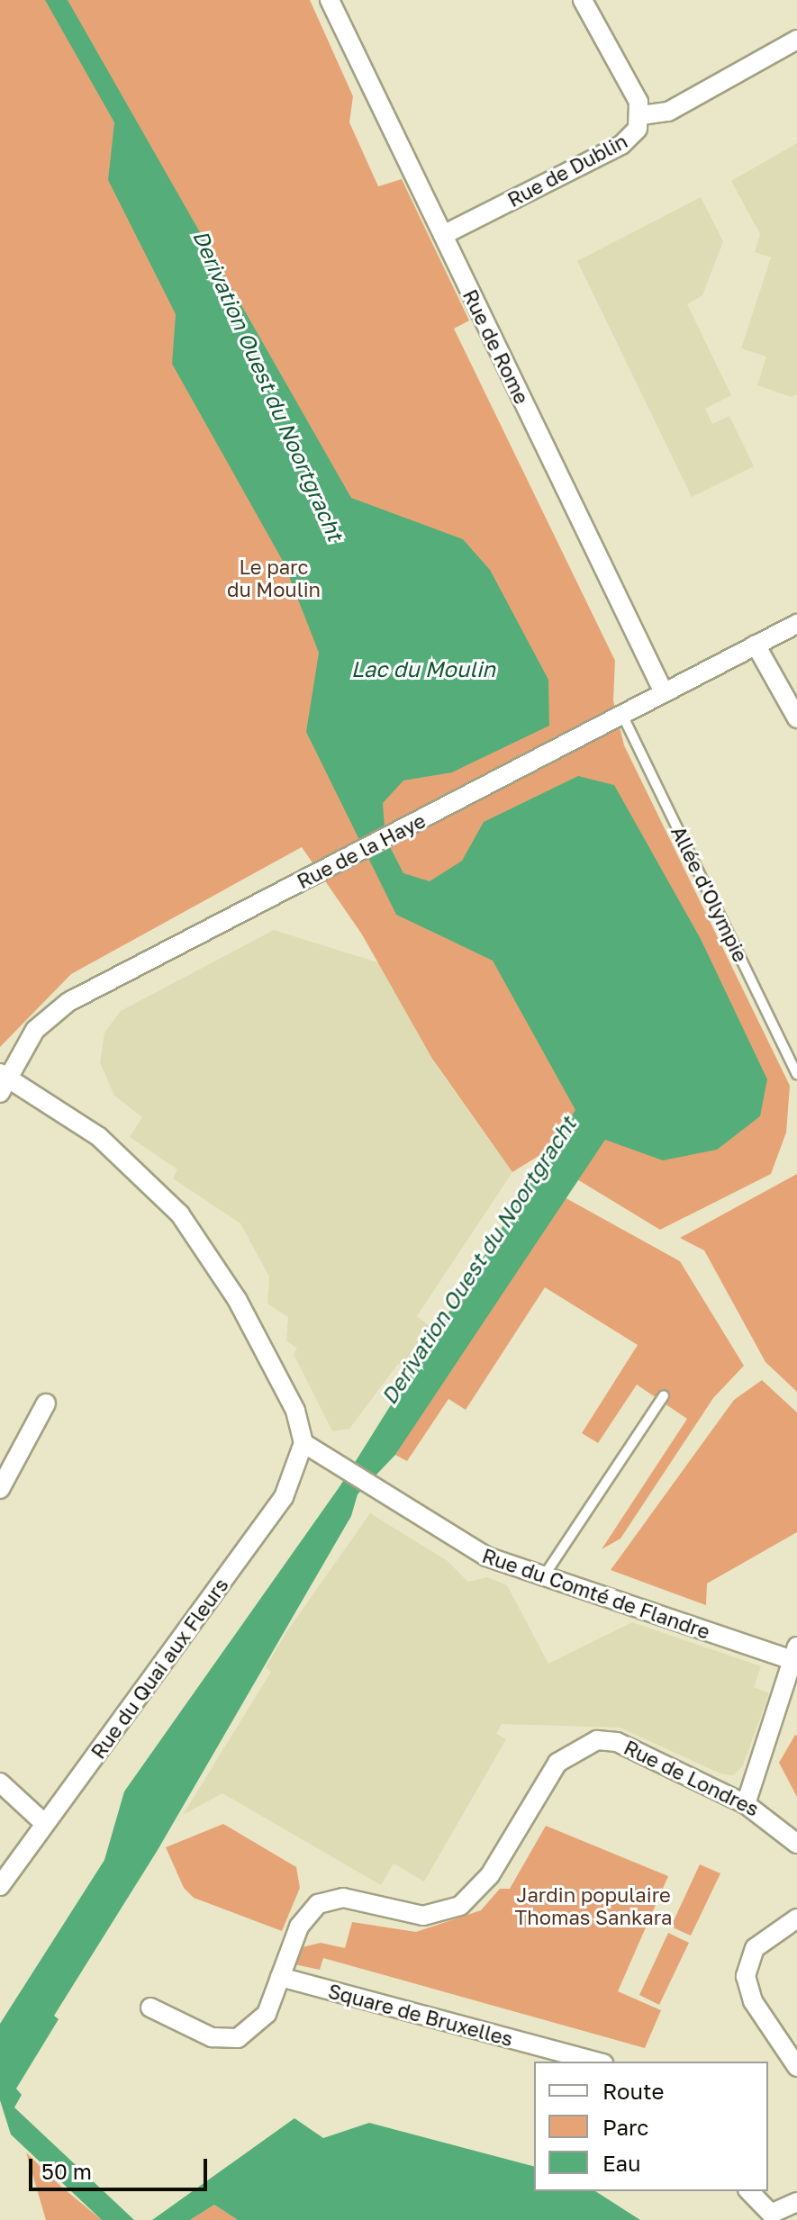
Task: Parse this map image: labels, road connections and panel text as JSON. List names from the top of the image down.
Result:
{
  "streets": {
    "street": [
      "Rue de Dublin",
      "Rue de Rome",
      "Rue de la Haye",
      "Rue du Comté de Flandre",
      "Rue du Quai aux Fleurs",
      "Rue de Londres",
      "Square de Bruxelles"
    ],
    "lane": ["Allée d'Olympie"]
  },
  "crossings": [
    ["Rue de Dublin", "Rue de Rome"],
    ["Rue de Rome", "Rue de la Haye"],
    ["Rue de la Haye", "Allée d'Olympie"],
    ["Rue du Comté de Flandre", "Rue du Quai aux Fleurs"],
    ["Rue de Londres", "Square de Bruxelles"]
  ],
  "water": ["Derivation Ouest du Noortgracht", "Lac du Moulin"],
  "parks": ["Le parc du Moulin", "Jardin populaire Thomas Sankara"],
  "legend": ["Route", "Parc", "Eau"],
  "scale_bar": "50 m"
}
